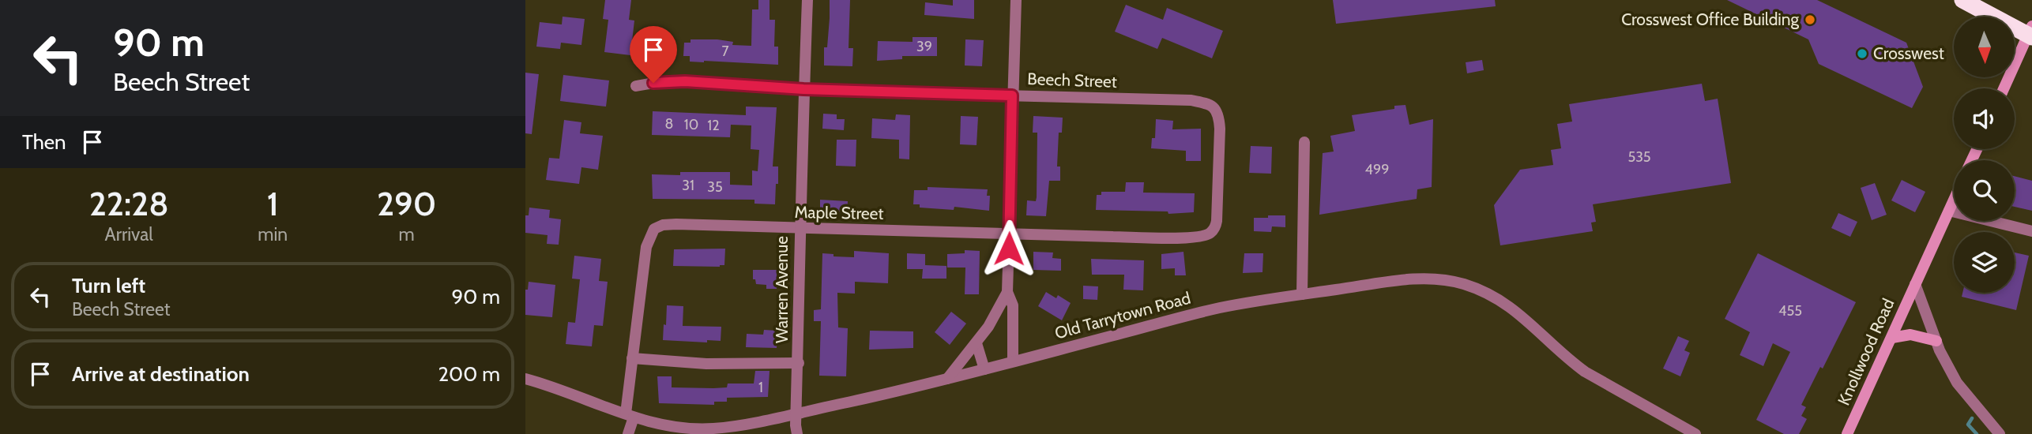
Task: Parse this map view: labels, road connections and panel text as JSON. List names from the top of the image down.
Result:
{
  "streets": {
    "main road": ["Knollwood Road"],
    "street": [
      "Beech Street",
      "Maple Street",
      "Warren Avenue",
      "Old Tarrytown Road"
    ]
  },
  "crossings": [
    ["Beech Street", "Maple Street"],
    ["Beech Street", "Warren Avenue"],
    ["Maple Street", "Warren Avenue"],
    ["Maple Street", "Old Tarrytown Road"],
    ["Warren Avenue", "Old Tarrytown Road"]
  ],
  "places": ["Crosswest Office Building", "Crosswest"],
  "house_numbers": [
    "39",
    "7",
    "8",
    "10",
    "12",
    "535",
    "499",
    "31",
    "35",
    "455",
    "1"
  ],
  "north": "bottom",
  "page": {
    "turn": ["90 m", "Beech Street"],
    "then": "Then",
    "eta": [
      "22:28",
      "Arrival",
      "1",
      "min",
      "290",
      "m"
    ],
    "list": [
      {
        "name": "Turn left",
        "note": "Beech Street",
        "value": "90 m"
      },
      {
        "name": "Arrive at destination",
        "value": "200 m"
      }
    ]
  }
}
